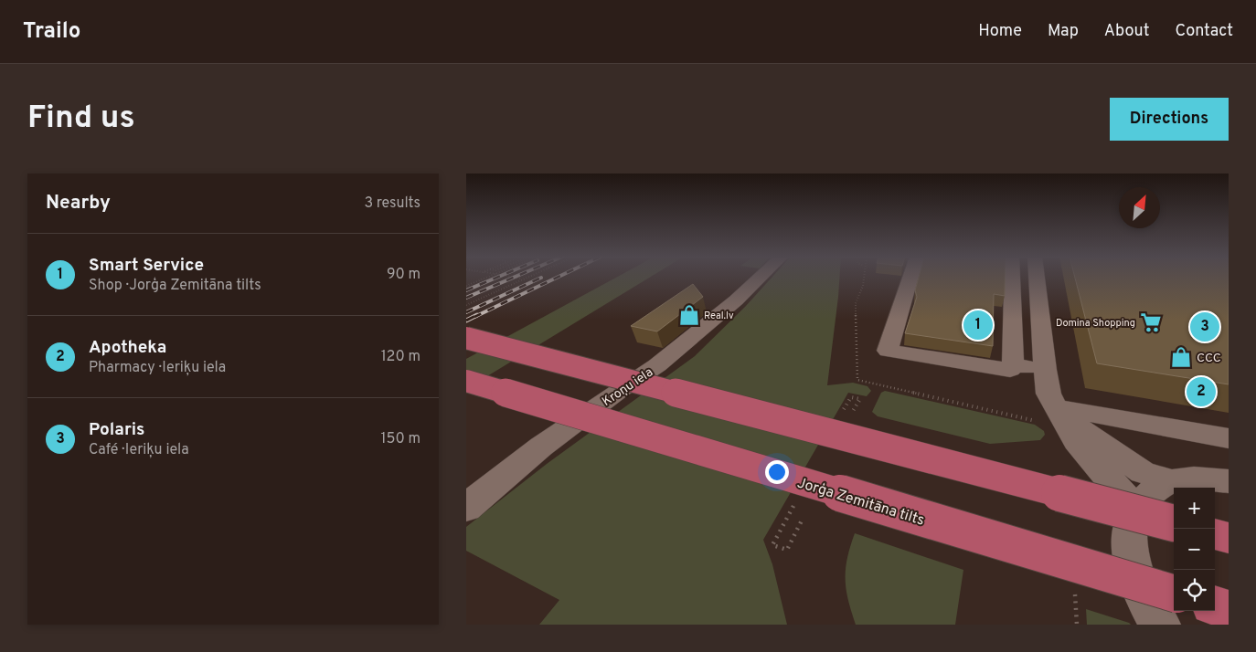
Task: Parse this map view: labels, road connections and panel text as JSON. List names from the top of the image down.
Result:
{
  "streets": {
    "main road": ["Jorģa Zemitāna tilts"],
    "street": ["Kroņu iela"]
  },
  "places": {
    "shop": ["Real.lv", "CCC"],
    "supermarket": ["Domina Shopping"]
  },
  "north": "top right",
  "page": {
    "header": "Trailo",
    "nav": [
      "Home",
      "Map",
      "About",
      "Contact"
    ],
    "buttons": "Directions",
    "title": "Find us",
    "heading": ["Nearby", "3 results"],
    "list": [
      {
        "mark": "1",
        "name": "Smart Service",
        "note": "Shop · Jorģa Zemitāna tilts",
        "value": "90 m"
      },
      {
        "mark": "2",
        "name": "Apotheka",
        "note": "Pharmacy · Ieriķu iela",
        "value": "120 m"
      },
      {
        "mark": "3",
        "name": "Polaris",
        "note": "Café · Ieriķu iela",
        "value": "150 m"
      }
    ],
    "pins": ["1", "3", "2"],
    "map_buttons": ["+", "−"]
  }
}
